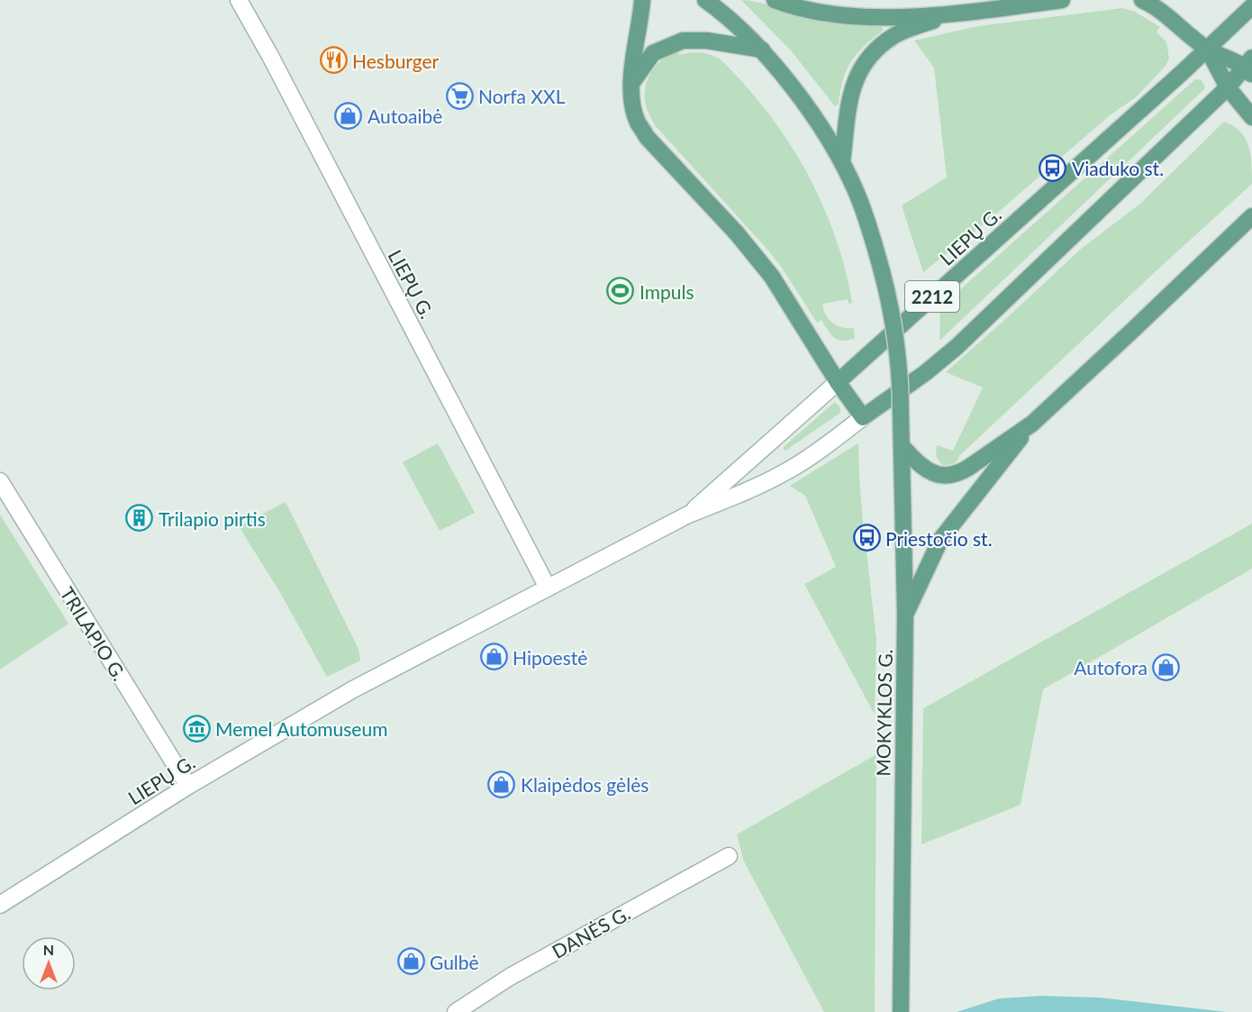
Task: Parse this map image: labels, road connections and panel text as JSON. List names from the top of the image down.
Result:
{
  "streets": {
    "main road": ["LIEPŲ G.", "2212", "MOKYKLOS G."],
    "street": ["TRILAPIO G.", "DANĖS G."]
  },
  "crossings": [
    ["LIEPŲ G.", "TRILAPIO G."]
  ],
  "places": {
    "restaurant": ["Hesburger"],
    "supermarket": ["Norfa XXL"],
    "shop": [
      "Autoaibė",
      "Hipoestė",
      "Autofora",
      "Klaipėdos gėlės",
      "Gulbė"
    ],
    "bus stop": ["Viaduko st.", "Priestočio st."],
    "sports": ["Impuls"],
    "building": ["Trilapio pirtis"],
    "museum": ["Memel Automuseum"]
  },
  "north": "top"
}
